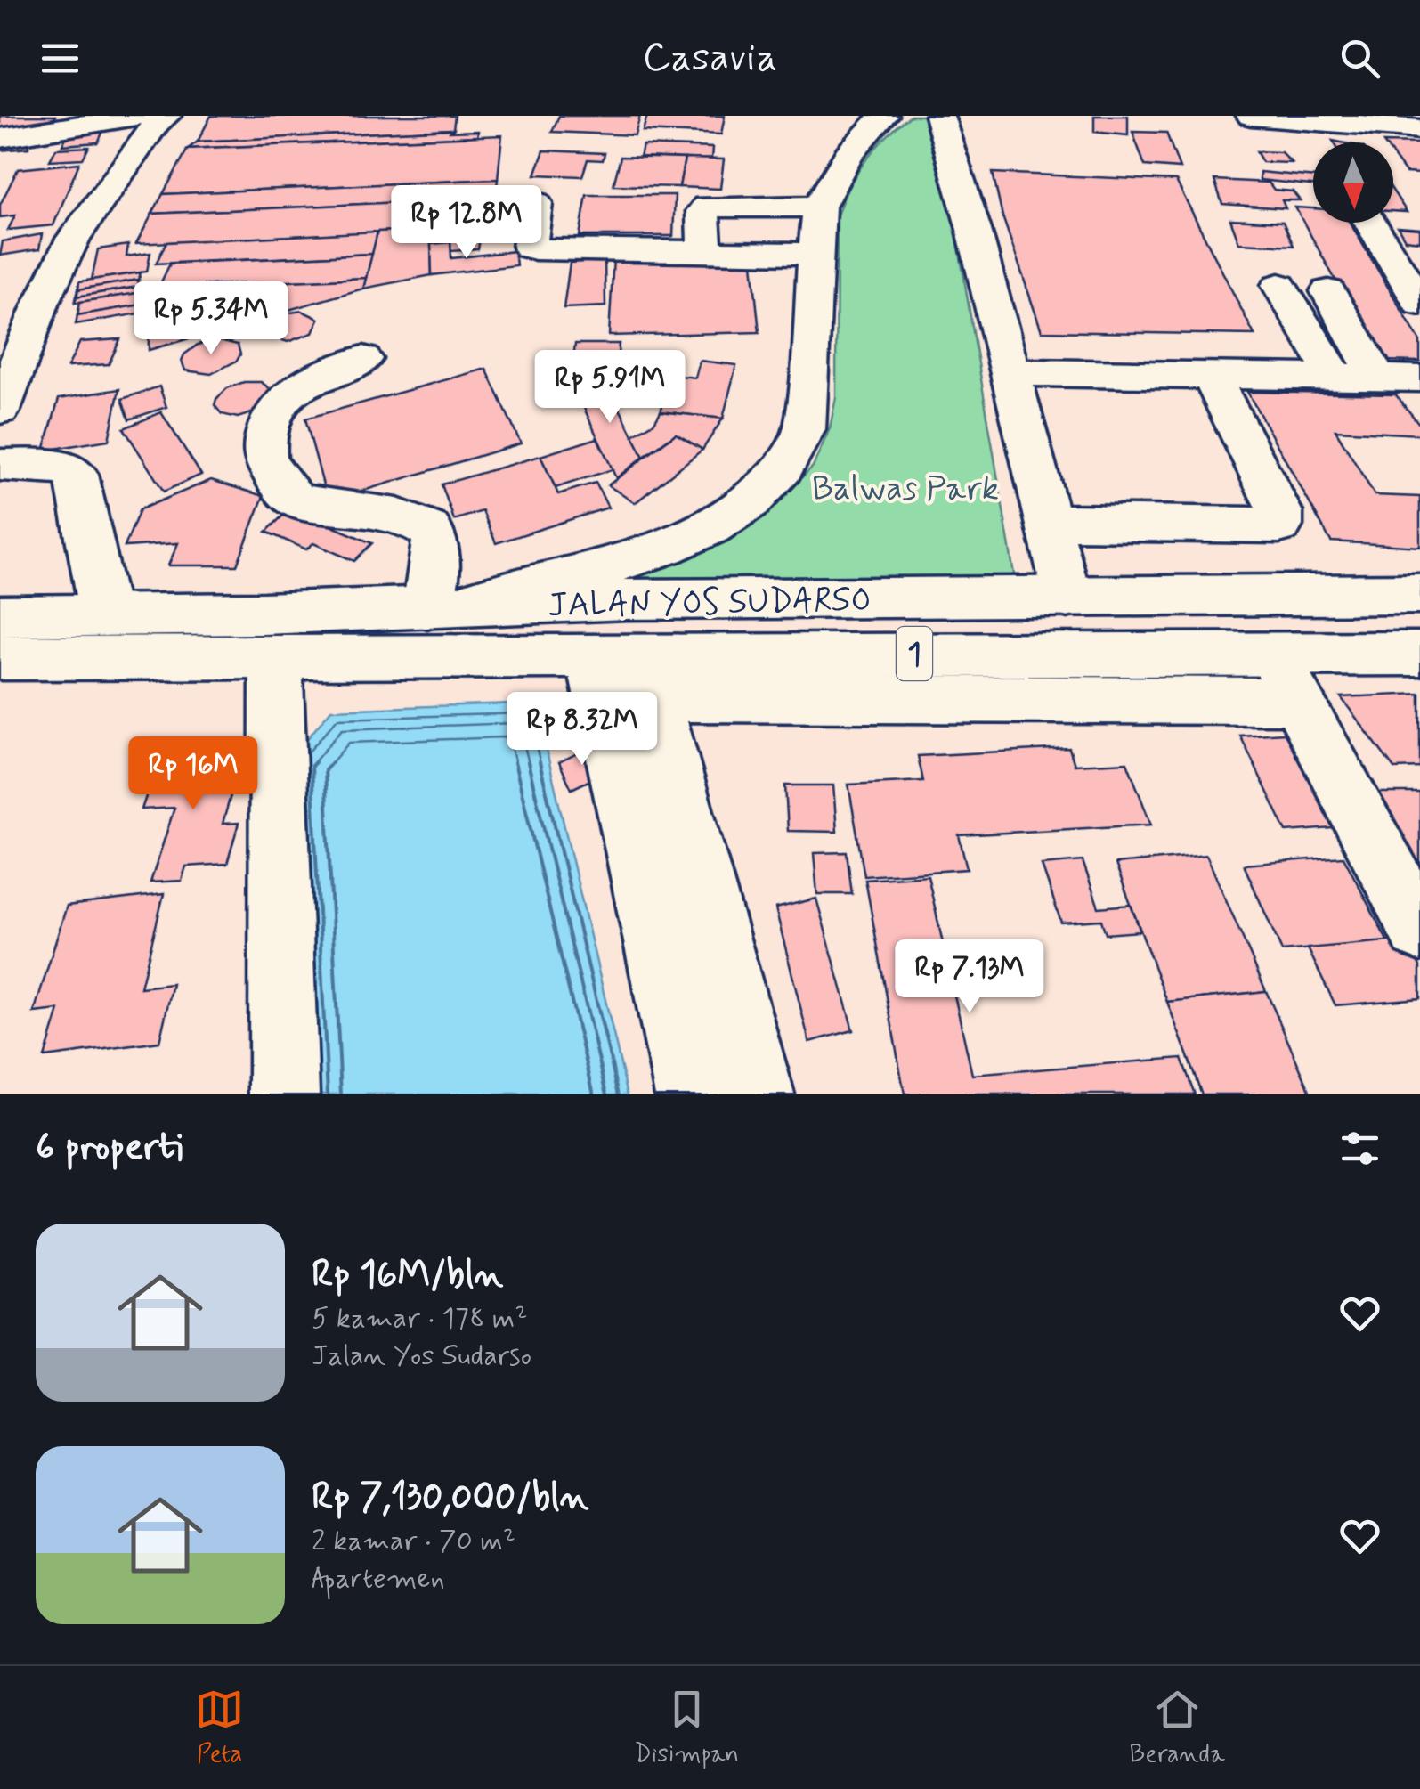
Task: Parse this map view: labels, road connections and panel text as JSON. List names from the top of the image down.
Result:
{
  "streets": {
    "main road": ["JALAN YOS SUDARSO", "1"]
  },
  "parks": ["Balwas Park"],
  "north": "bottom",
  "page": {
    "header": "Casavia",
    "price": [
      "Rp 12.8M",
      "Rp 5.34M",
      "Rp 5.91M",
      "Rp 8.32M",
      "Rp 16M",
      "Rp 7.13M"
    ],
    "heading": "6 properti",
    "list": [
      {
        "name": "Rp 16M/bln",
        "note": "5 kamar · 178 m² · Jalan Yos Sudarso"
      },
      {
        "name": "Rp 7,130,000/bln",
        "note": "2 kamar · 70 m² · Apartemen"
      }
    ],
    "tabs": ["Peta", "Disimpan", "Beranda"]
  }
}
